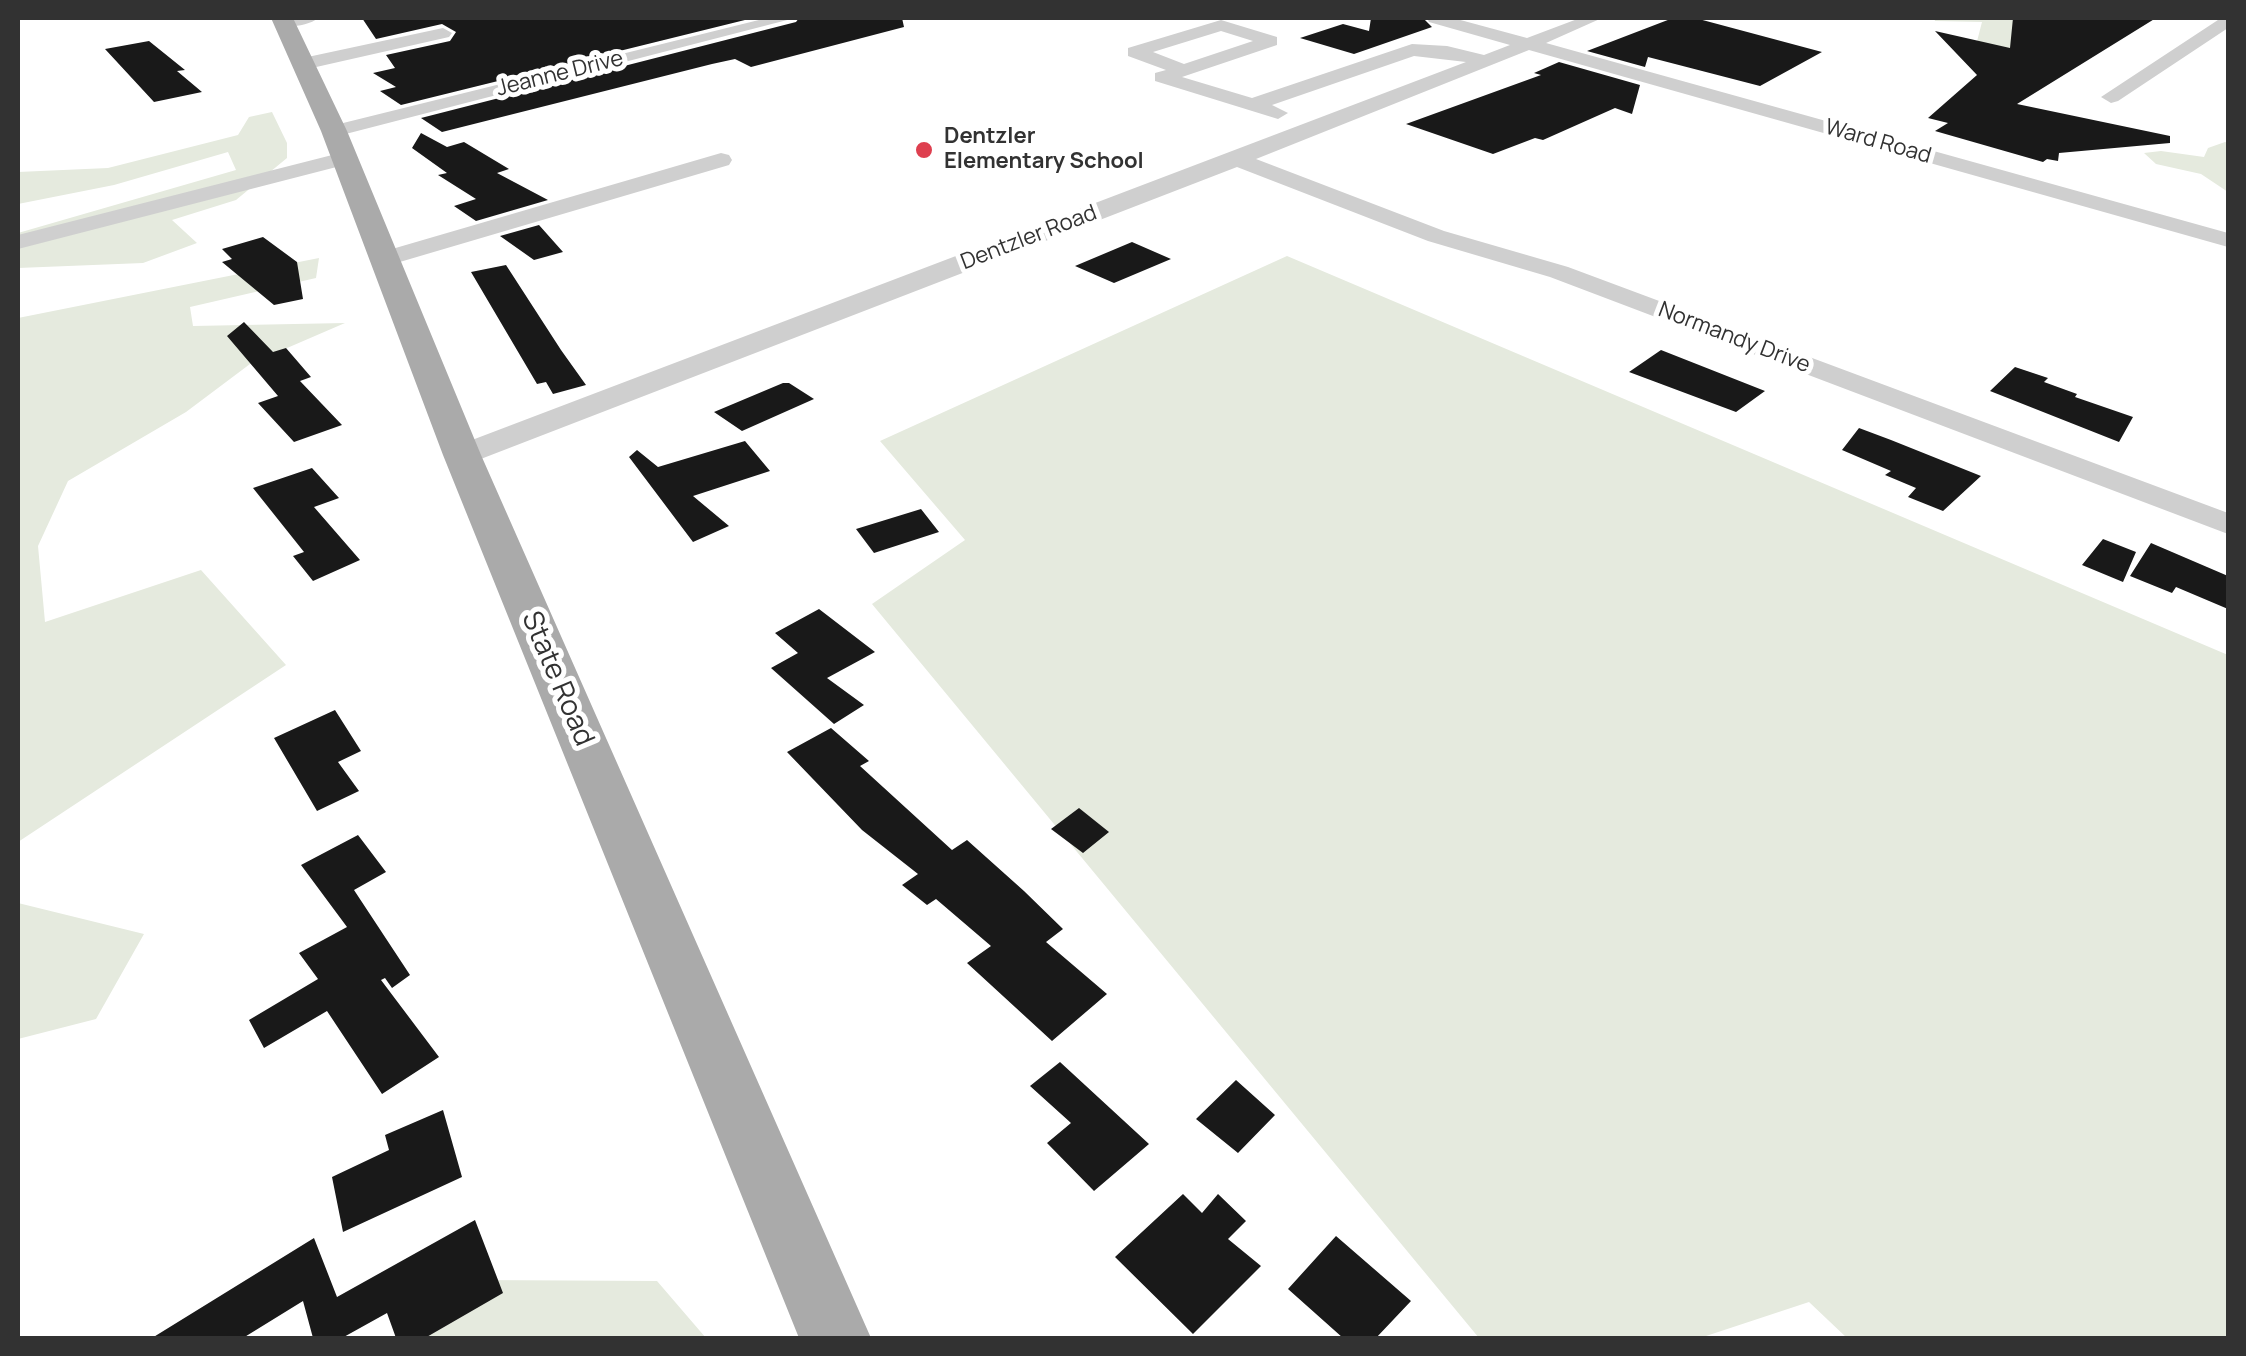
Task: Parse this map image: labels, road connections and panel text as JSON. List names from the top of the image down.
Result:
{
  "streets": {
    "main road": ["State Road"],
    "street": [
      "Jeanne Drive",
      "Ward Road",
      "Dentzler Road",
      "Normandy Drive"
    ]
  },
  "crossings": [
    ["Jeanne Drive", "State Road"],
    ["Ward Road", "Dentzler Road"],
    ["Dentzler Road", "Normandy Drive"],
    ["Dentzler Road", "State Road"]
  ],
  "places": ["Dentzler Elementary School"]
}
